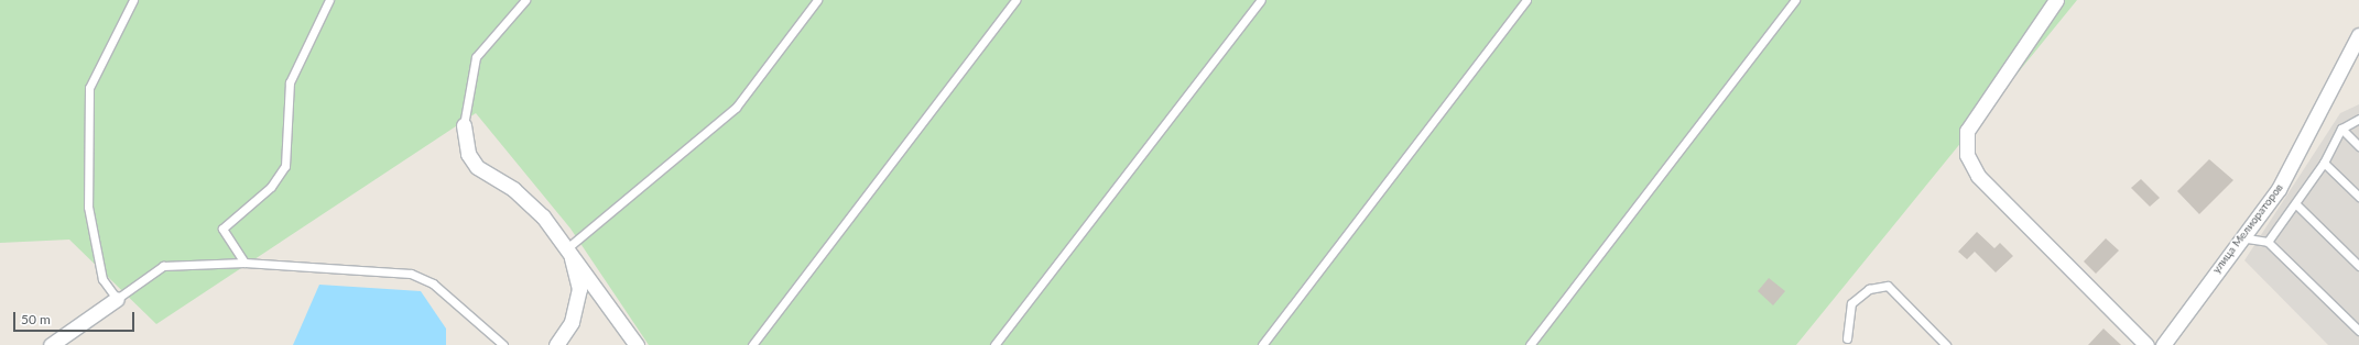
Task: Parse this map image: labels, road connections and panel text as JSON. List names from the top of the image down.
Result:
{
  "streets": {
    "street": ["улица Мелиораторов"]
  },
  "scale_bar": "50 m"
}
